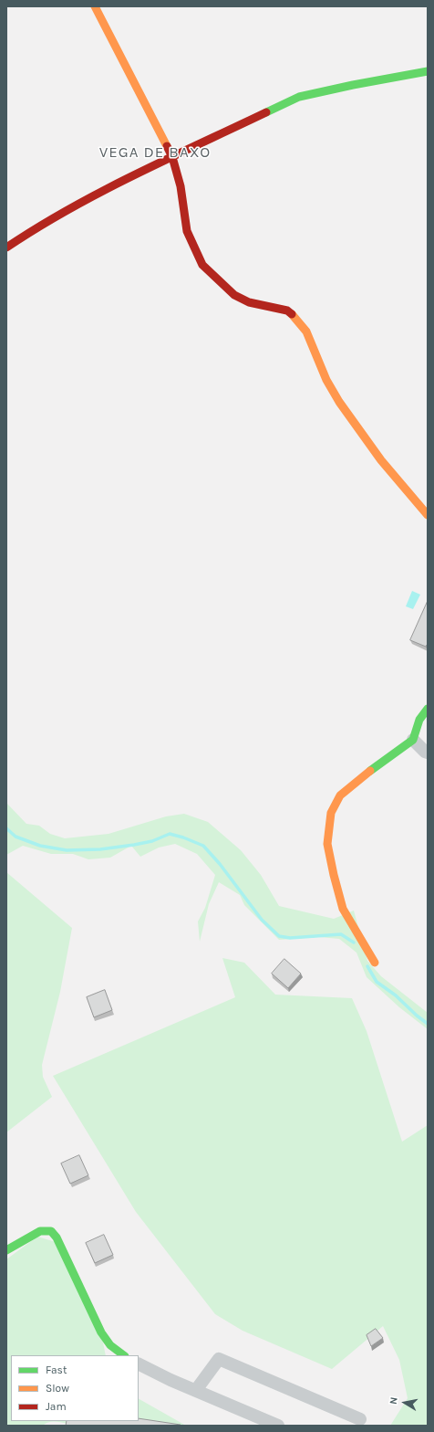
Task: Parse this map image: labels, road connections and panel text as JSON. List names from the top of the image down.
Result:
{
  "districts": ["VEGA DE BAXO"],
  "legend": ["Fast", "Slow", "Jam"],
  "north": "left"
}
